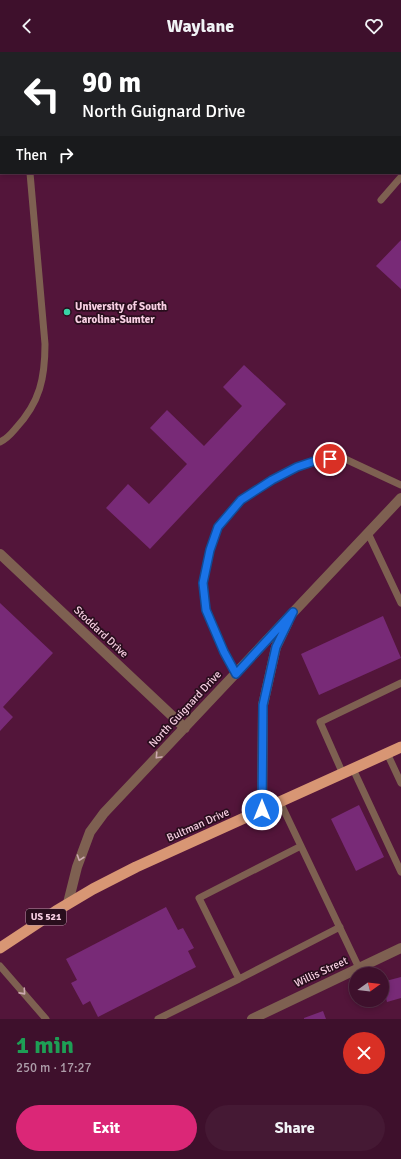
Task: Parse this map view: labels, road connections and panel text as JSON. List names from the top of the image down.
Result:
{
  "streets": {
    "highway": ["Bultman Drive", "US 521"],
    "street": ["Stoddard Drive", "North Guignard Drive", "Willis Street"]
  },
  "crossings": [
    ["Stoddard Drive", "North Guignard Drive"],
    ["North Guignard Drive", "Bultman Drive"],
    ["North Guignard Drive", "US 521"],
    ["Bultman Drive", "US 521"]
  ],
  "one_way": ["North Guignard Drive"],
  "places": ["University of South Carolina-Sumter"],
  "north": "right",
  "page": {
    "header": "Waylane",
    "turn": ["90 m", "North Guignard Drive"],
    "then": "Then",
    "heading": ["1 min", "250 m · 17:27"],
    "buttons": ["Exit", "Share"]
  }
}
